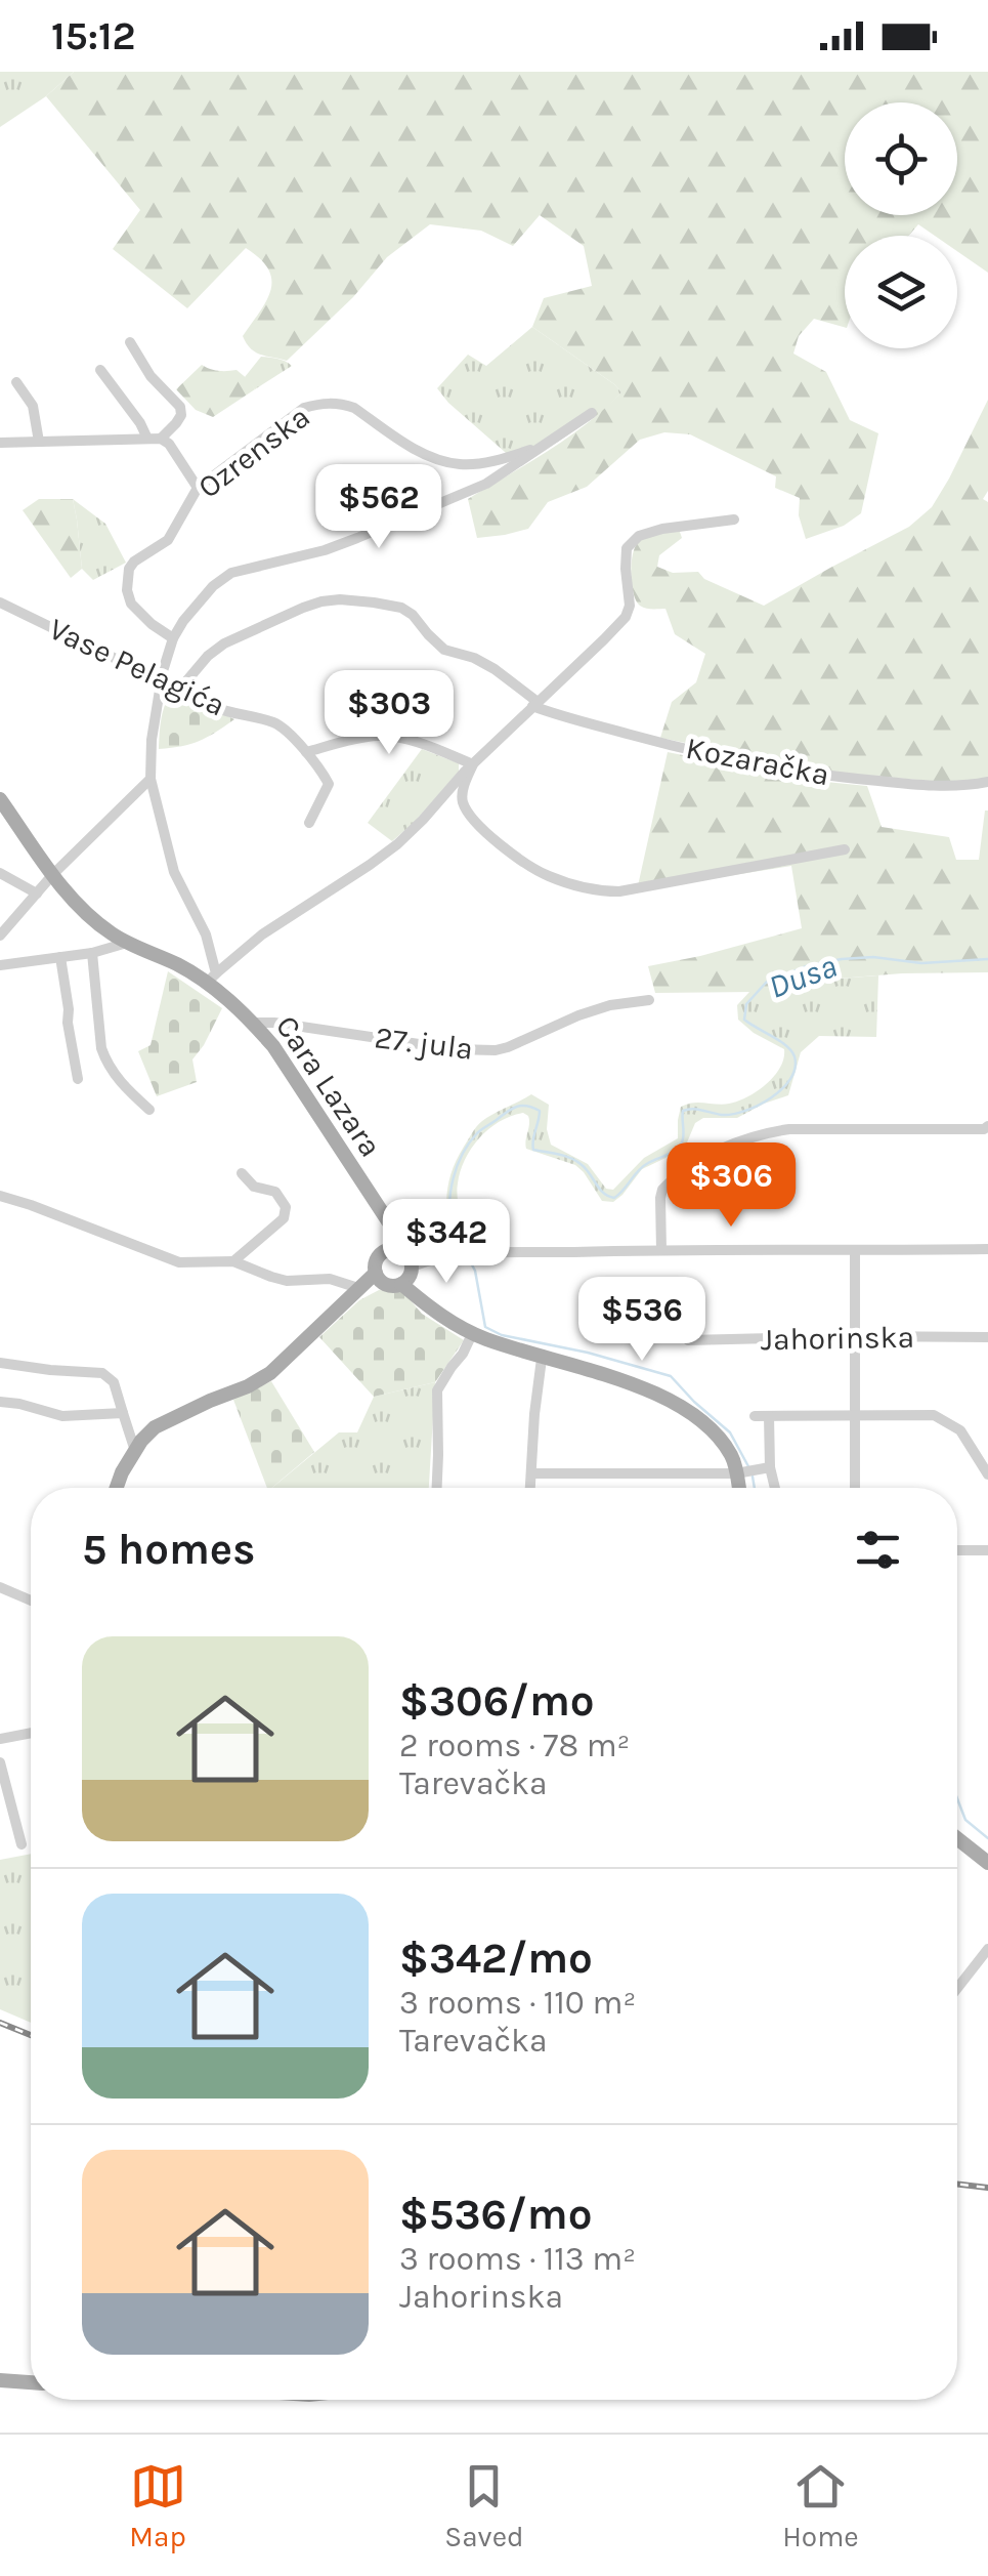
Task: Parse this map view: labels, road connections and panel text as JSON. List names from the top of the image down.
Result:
{
  "streets": {
    "main road": ["Cara Lazara"],
    "street": [
      "Ozrenska",
      "Vase Pelagića",
      "Kozaračka",
      "27. jula",
      "Jahorinska"
    ]
  },
  "crossings": [
    ["Vase Pelagića", "Kozaračka"],
    ["27. jula", "Cara Lazara"]
  ],
  "water": ["Dusa"],
  "page": {
    "status": "15:12",
    "price": [
      "$562",
      "$303",
      "$306",
      "$342",
      "$536"
    ],
    "heading": "5 homes",
    "list": [
      {
        "name": "$306/mo",
        "note": "2 rooms · 78 m² · Tarevačka"
      },
      {
        "name": "$342/mo",
        "note": "3 rooms · 110 m² · Tarevačka"
      },
      {
        "name": "$536/mo",
        "note": "3 rooms · 113 m² · Jahorinska"
      }
    ],
    "tabs": ["Map", "Saved", "Home"]
  }
}
